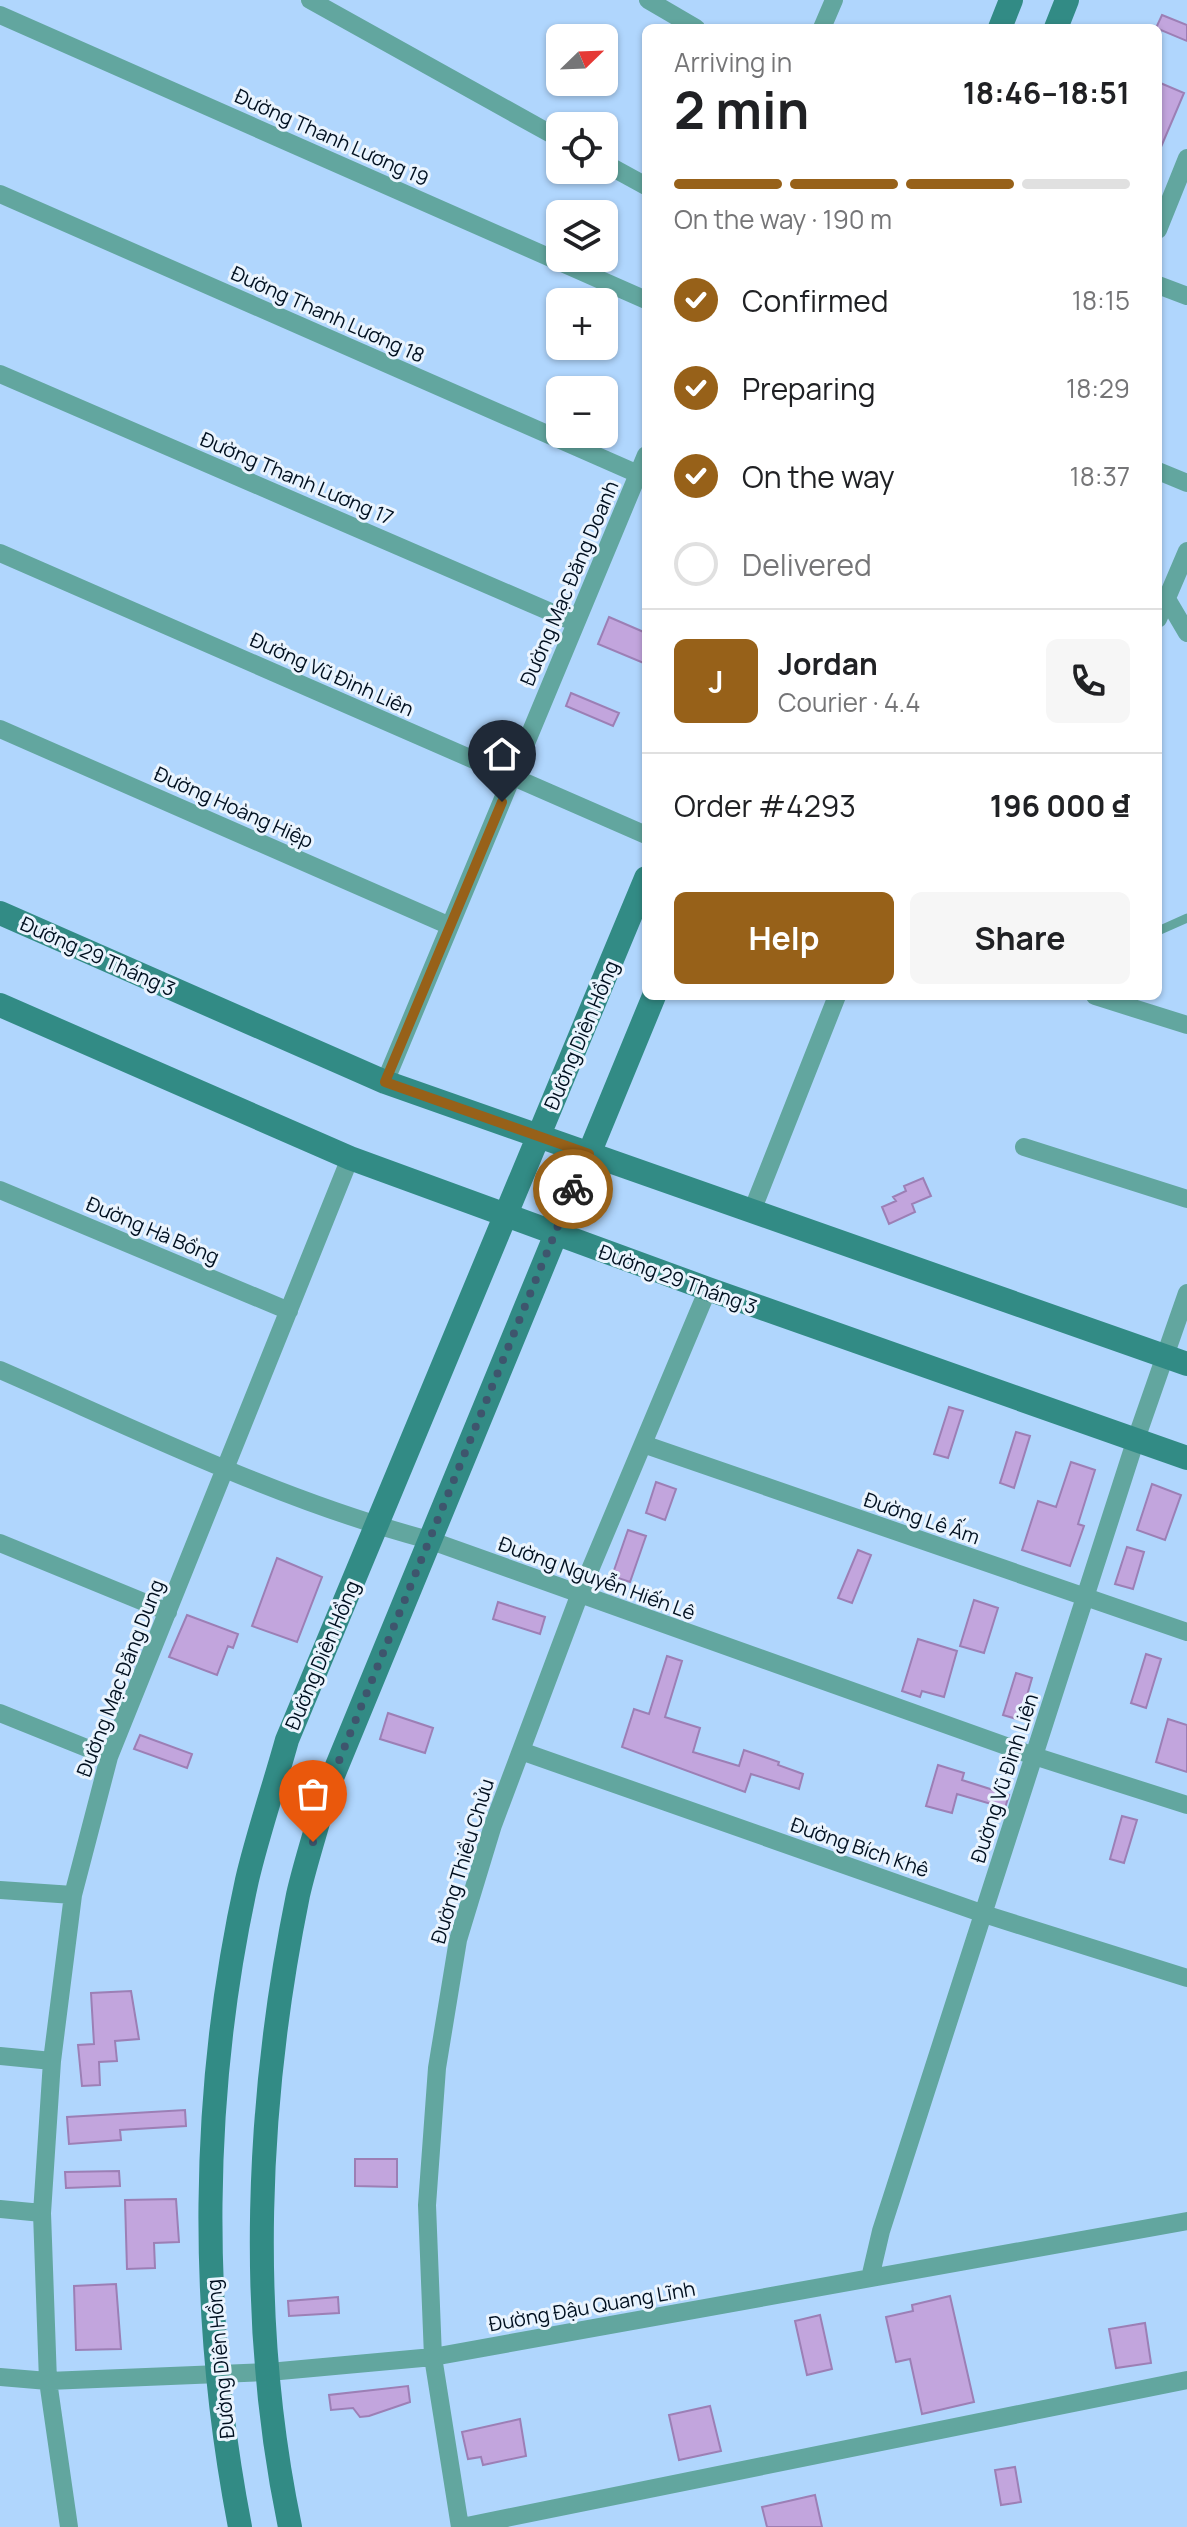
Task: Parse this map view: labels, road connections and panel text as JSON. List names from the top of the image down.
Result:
{
  "streets": {
    "street": [
      "Đường Thanh Lương 19",
      "Đường Thanh Lương 18",
      "Đường Thanh Lương 17",
      "Đường Mạc Đăng Doanh",
      "Đường Vũ Đình Liên",
      "Đường Hoàng Hiệp",
      "Đường 29 Tháng 3",
      "Đường Diên Hồng",
      "Đường Hà Bồng",
      "Đường Lê Ấm",
      "Đường Nguyễn Hiến Lê",
      "Đường Mạc Đăng Dung",
      "Đường Bích Khê",
      "Đường Thiều Chửu",
      "Đường Đậu Quang Lĩnh"
    ]
  },
  "crossings": [
    ["Đường Thanh Lương 18", "Đường Mạc Đăng Doanh"],
    ["Đường Thanh Lương 17", "Đường Mạc Đăng Doanh"],
    ["Đường Mạc Đăng Doanh", "Đường Vũ Đình Liên"],
    ["Đường Mạc Đăng Doanh", "Đường Hoàng Hiệp"],
    ["Đường Mạc Đăng Doanh", "Đường 29 Tháng 3"],
    ["Đường Vũ Đình Liên", "Đường 29 Tháng 3"],
    ["Đường Vũ Đình Liên", "Đường Lê Ấm"],
    ["Đường Vũ Đình Liên", "Đường Nguyễn Hiến Lê"],
    ["Đường Vũ Đình Liên", "Đường Bích Khê"],
    ["Đường Vũ Đình Liên", "Đường Đậu Quang Lĩnh"],
    ["Đường 29 Tháng 3", "Đường Diên Hồng"],
    ["Đường 29 Tháng 3", "Đường Mạc Đăng Dung"],
    ["Đường 29 Tháng 3", "Đường Thiều Chửu"],
    ["Đường Diên Hồng", "Đường Nguyễn Hiến Lê"],
    ["Đường Diên Hồng", "Đường Đậu Quang Lĩnh"],
    ["Đường Hà Bồng", "Đường Mạc Đăng Dung"],
    ["Đường Lê Ấm", "Đường Thiều Chửu"],
    ["Đường Nguyễn Hiến Lê", "Đường Mạc Đăng Dung"],
    ["Đường Nguyễn Hiến Lê", "Đường Thiều Chửu"],
    ["Đường Mạc Đăng Dung", "Đường Đậu Quang Lĩnh"],
    ["Đường Bích Khê", "Đường Thiều Chửu"],
    ["Đường Thiều Chửu", "Đường Đậu Quang Lĩnh"]
  ],
  "north": "top right",
  "page": {
    "map_buttons": ["+", "−"],
    "heading": ["2 min", "Arriving in", "18:46–18:51"],
    "panel": [
      "Jordan",
      "Courier · 4.4",
      "Order #4293",
      "196 000 ₫"
    ],
    "bar": "On the way · 190 m",
    "list": [
      ["Confirmed", "18:15"],
      ["Preparing", "18:29"],
      ["On the way", "18:37"],
      "Delivered"
    ],
    "round": "J",
    "buttons": ["Help", "Share"]
  }
}
